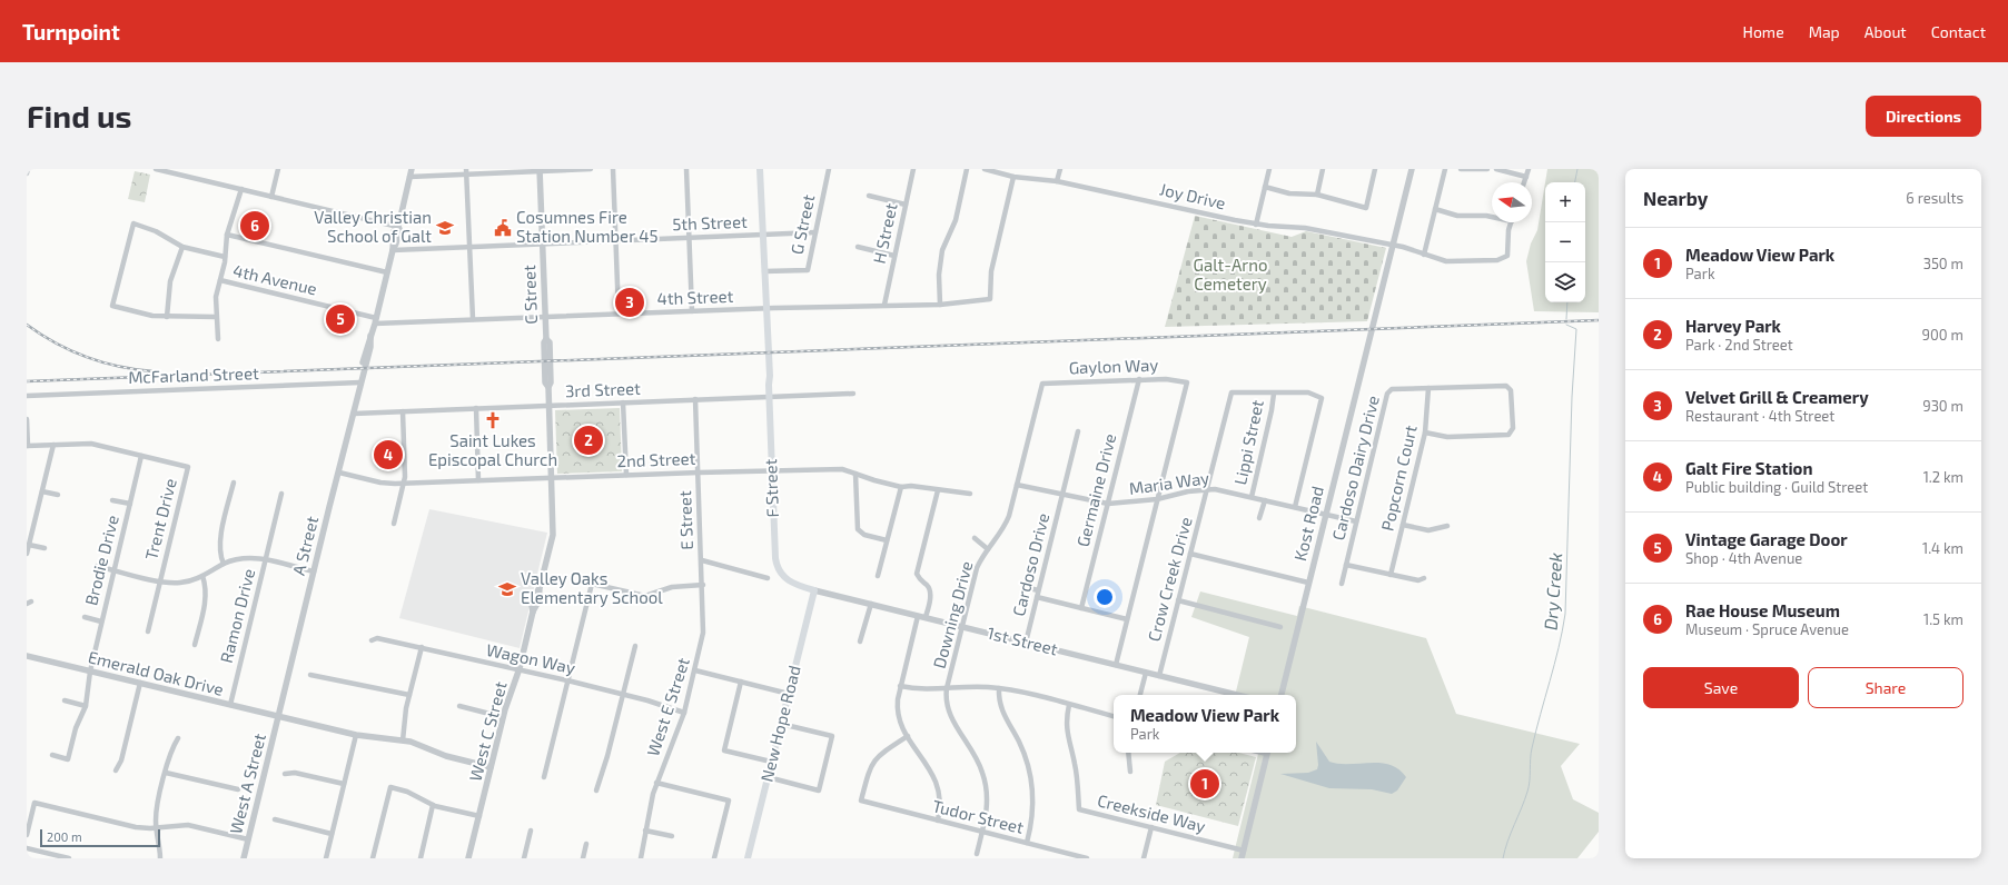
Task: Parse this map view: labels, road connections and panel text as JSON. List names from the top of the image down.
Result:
{
  "streets": {
    "main road": ["F Street", "1st Street", "New Hope Road"],
    "street": [
      "Joy Drive",
      "5th Street",
      "G Street",
      "H Street",
      "4th Avenue",
      "C Street",
      "4th Street",
      "Gaylon Way",
      "McFarland Street",
      "3rd Street",
      "Lippi Street",
      "2nd Street",
      "Cardoso Dairy Drive",
      "Popcorn Court",
      "Maria Way",
      "Germaine Drive",
      "Trent Drive",
      "E Street",
      "Kost Road",
      "A Street",
      "Brodie Drive",
      "Cardoso Drive",
      "Crow Creek Drive",
      "Downing Drive",
      "Ramon Drive",
      "Wagon Way",
      "Emerald Oak Drive",
      "West E Street",
      "West C Street",
      "West A Street",
      "Creekside Way",
      "Tudor Street"
    ]
  },
  "crossings": [
    ["Joy Drive", "4th Street"],
    ["Joy Drive", "Kost Road"],
    ["5th Street", "G Street"],
    ["5th Street", "C Street"],
    ["5th Street", "F Street"],
    ["5th Street", "A Street"],
    ["G Street", "F Street"],
    ["H Street", "4th Street"],
    ["4th Avenue", "4th Street"],
    ["4th Avenue", "A Street"],
    ["C Street", "4th Street"],
    ["C Street", "3rd Street"],
    ["C Street", "2nd Street"],
    ["C Street", "West C Street"],
    ["4th Street", "F Street"],
    ["4th Street", "A Street"],
    ["Gaylon Way", "Maria Way"],
    ["Gaylon Way", "Germaine Drive"],
    ["Gaylon Way", "Downing Drive"],
    ["McFarland Street", "A Street"],
    ["3rd Street", "F Street"],
    ["3rd Street", "E Street"],
    ["3rd Street", "A Street"],
    ["Lippi Street", "Maria Way"],
    ["Lippi Street", "Crow Creek Drive"],
    ["2nd Street", "F Street"],
    ["2nd Street", "E Street"],
    ["2nd Street", "A Street"],
    ["Cardoso Dairy Drive", "Popcorn Court"],
    ["Cardoso Dairy Drive", "Maria Way"],
    ["Maria Way", "Germaine Drive"],
    ["Maria Way", "Kost Road"],
    ["Maria Way", "Cardoso Drive"],
    ["Maria Way", "Crow Creek Drive"],
    ["Maria Way", "Downing Drive"],
    ["F Street", "1st Street"],
    ["Trent Drive", "Brodie Drive"],
    ["E Street", "West E Street"],
    ["A Street", "Emerald Oak Drive"],
    ["A Street", "West A Street"],
    ["Brodie Drive", "Emerald Oak Drive"],
    ["Cardoso Drive", "1st Street"],
    ["Crow Creek Drive", "1st Street"],
    ["Downing Drive", "1st Street"],
    ["Downing Drive", "Tudor Street"],
    ["Ramon Drive", "Emerald Oak Drive"],
    ["1st Street", "New Hope Road"],
    ["Wagon Way", "West E Street"],
    ["Wagon Way", "West C Street"],
    ["Emerald Oak Drive", "West C Street"],
    ["Emerald Oak Drive", "West A Street"]
  ],
  "water": ["Dry Creek"],
  "parks": ["Galt-Arno Cemetery"],
  "places": {
    "school or university": ["Valley Christian School of Galt", "Valley Oaks Elementary School"],
    "public building": ["Cosumnes Fire Station Number 45"],
    "church": ["Saint Lukes Episcopal Church"]
  },
  "scale_bar": "200 m",
  "north": "left",
  "page": {
    "header": "Turnpoint",
    "nav": [
      "Home",
      "Map",
      "About",
      "Contact"
    ],
    "buttons": [
      "Directions",
      ["Save", "Share"]
    ],
    "title": "Find us",
    "heading": ["Nearby", "6 results"],
    "map_buttons": ["+", "−"],
    "pins": [
      "6",
      "3",
      "5",
      "2",
      "4",
      "1"
    ],
    "list": [
      {
        "mark": "1",
        "name": "Meadow View Park",
        "note": "Park",
        "value": "350 m"
      },
      {
        "mark": "2",
        "name": "Harvey Park",
        "note": "Park · 2nd Street",
        "value": "900 m"
      },
      {
        "mark": "3",
        "name": "Velvet Grill & Creamery",
        "note": "Restaurant · 4th Street",
        "value": "930 m"
      },
      {
        "mark": "4",
        "name": "Galt Fire Station",
        "note": "Public building · Guild Street",
        "value": "1.2 km"
      },
      {
        "mark": "5",
        "name": "Vintage Garage Door",
        "note": "Shop · 4th Avenue",
        "value": "1.4 km"
      },
      {
        "mark": "6",
        "name": "Rae House Museum",
        "note": "Museum · Spruce Avenue",
        "value": "1.5 km"
      }
    ],
    "popup": ["Meadow View Park", "Park"],
    "scale": "200 m"
  }
}
